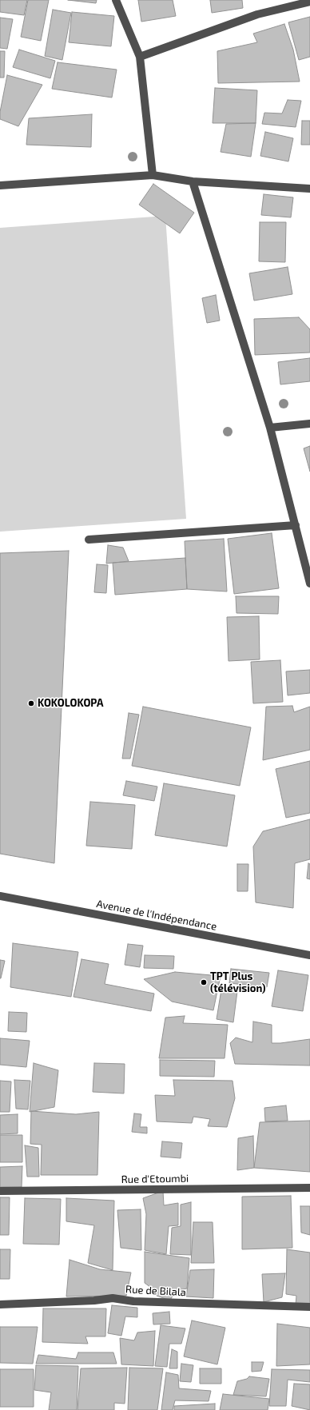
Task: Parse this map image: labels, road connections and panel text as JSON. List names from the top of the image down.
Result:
{
  "streets": {
    "street": ["Avenue de l'Indépendance", "Rue d'Etoumbi", "Rue de Bilala"]
  },
  "places": ["KOKOLOKOPA", "TPT Plus (télévision)"]
}
